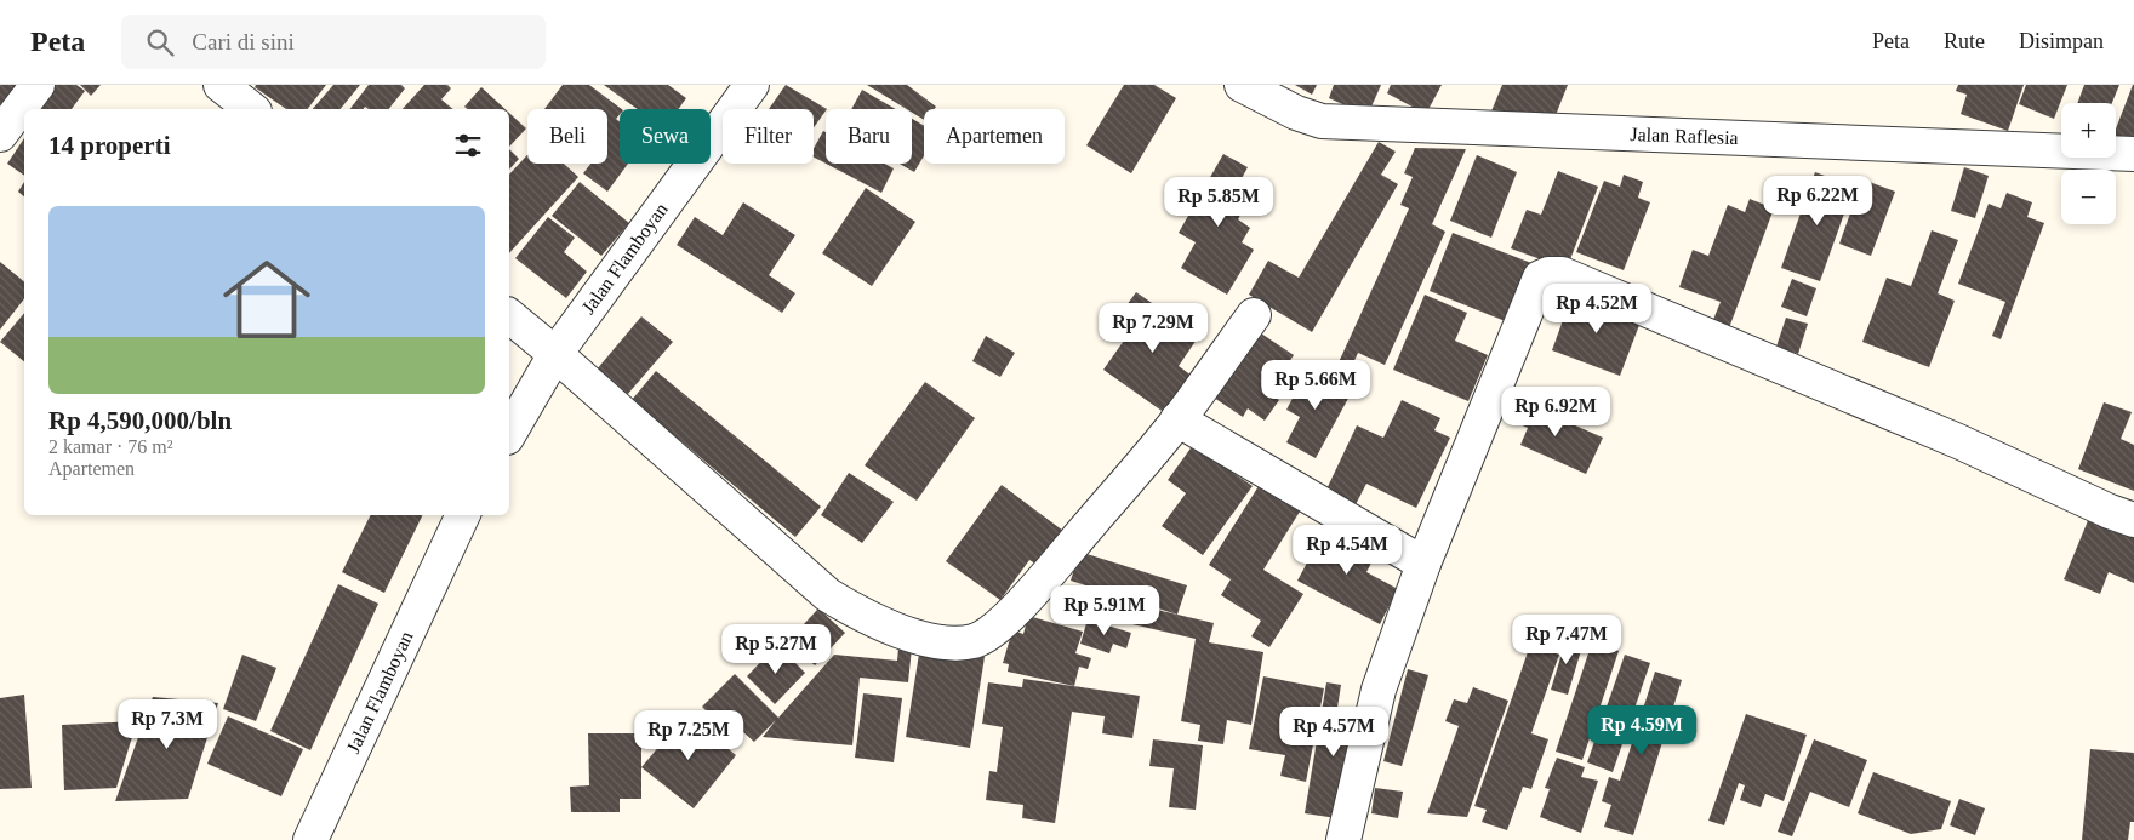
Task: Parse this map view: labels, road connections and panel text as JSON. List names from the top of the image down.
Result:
{
  "streets": {
    "street": ["Jalan Raflesia", "Jalan Flamboyan"]
  },
  "page": {
    "header": "Peta",
    "search": "Cari di sini",
    "nav": ["Peta", "Rute", "Disimpan"],
    "map_buttons": ["+", "−"],
    "chip": [
      "Beli",
      "Sewa",
      "Filter",
      "Baru",
      "Apartemen"
    ],
    "heading": "14 properti",
    "price": [
      "Rp 6.22M",
      "Rp 5.85M",
      "Rp 4.52M",
      "Rp 7.29M",
      "Rp 5.66M",
      "Rp 6.92M",
      "Rp 4.54M",
      "Rp 5.91M",
      "Rp 7.47M",
      "Rp 5.27M",
      "Rp 7.3M",
      "Rp 4.59M",
      "Rp 4.57M",
      "Rp 7.25M"
    ],
    "list": [
      {
        "name": "Rp 4,590,000/bln",
        "note": "2 kamar · 76 m² · Apartemen"
      }
    ]
  }
}
